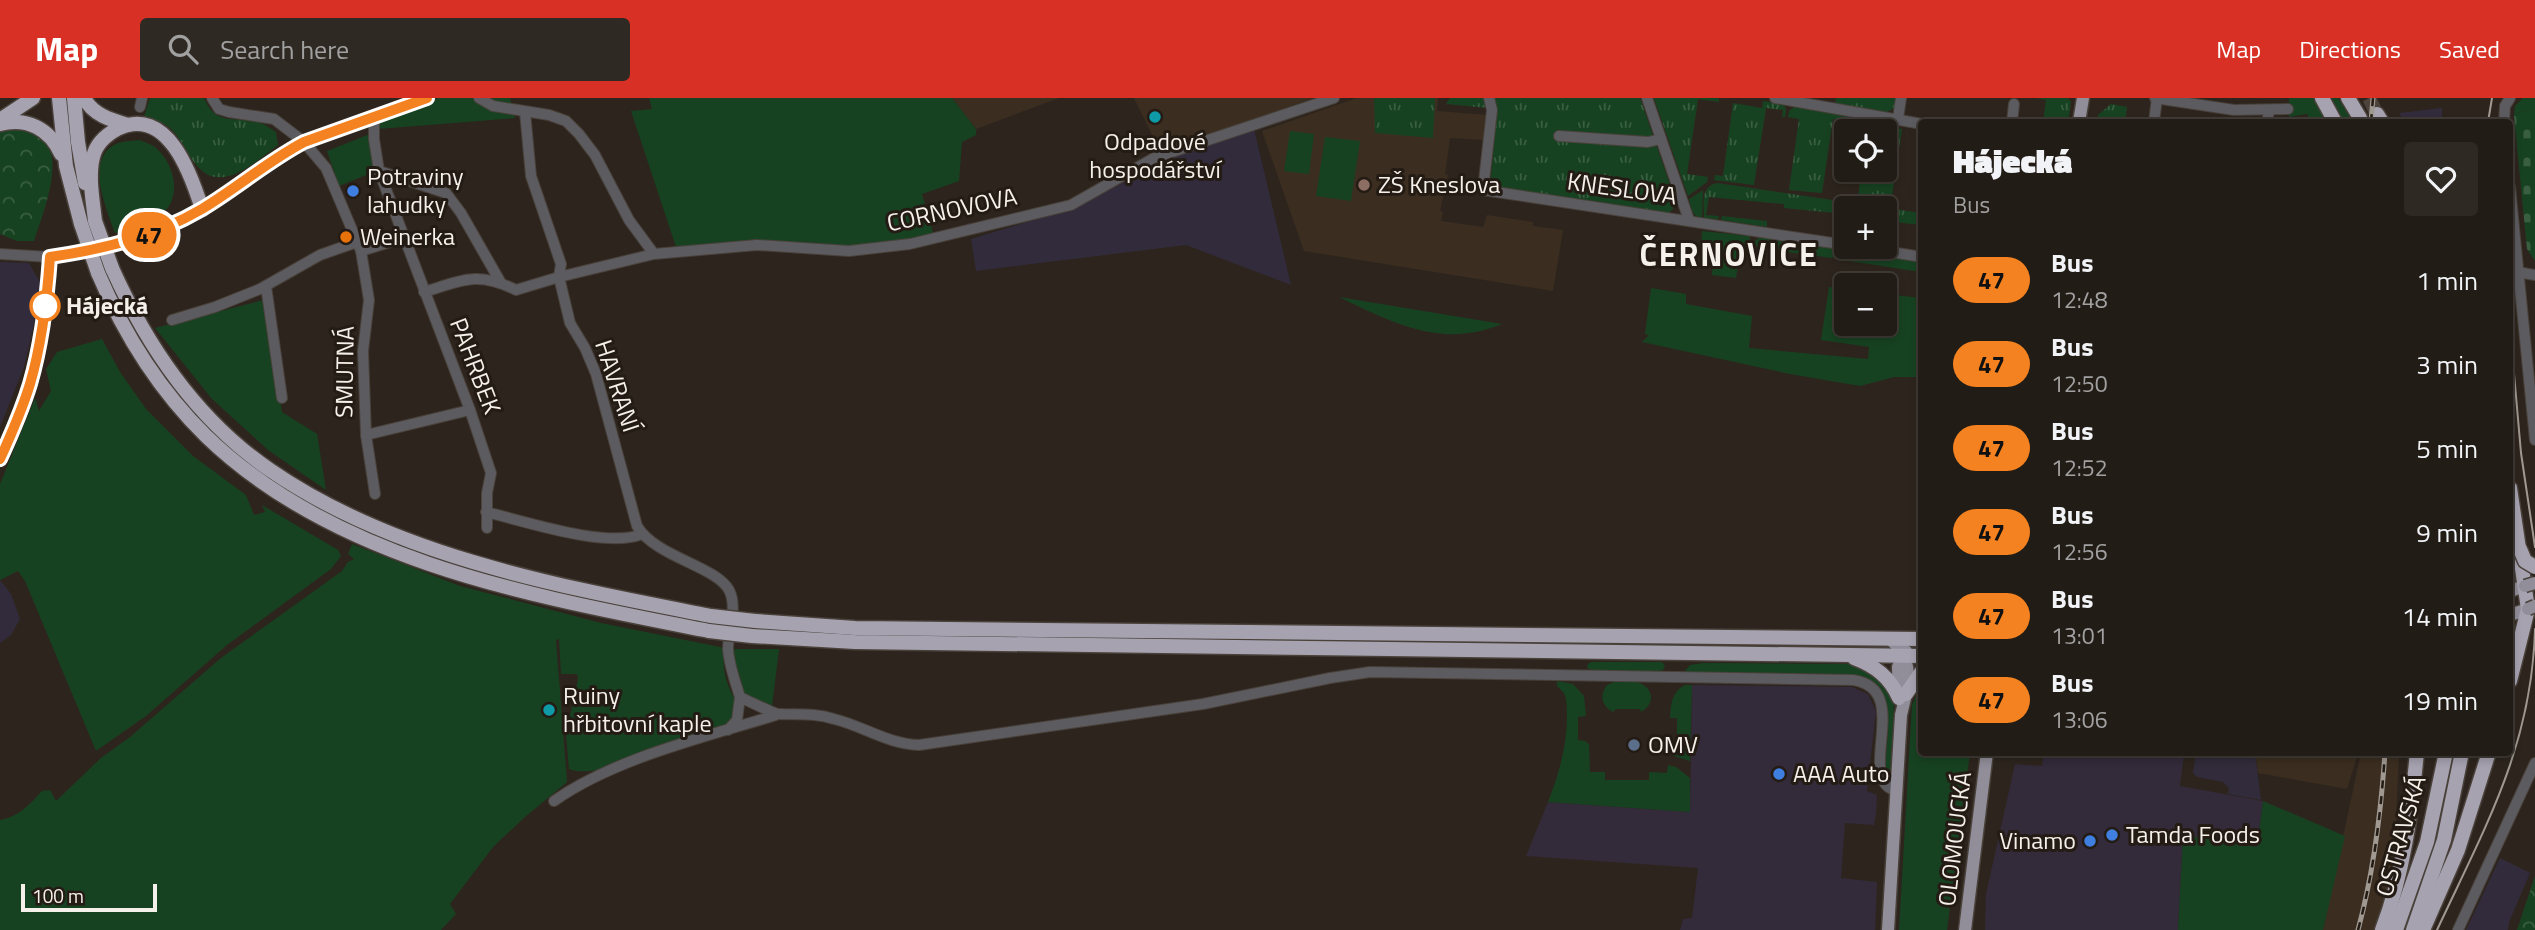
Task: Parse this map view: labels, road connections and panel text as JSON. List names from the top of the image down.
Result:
{
  "streets": {
    "highway": ["OSTRAVSKÁ"],
    "main road": ["OLOMOUCKÁ"],
    "street": [
      "KNESLOVA",
      "CORNOVOVA",
      "PAHRBEK",
      "SMUTNÁ",
      "HAVRANÍ"
    ]
  },
  "crossings": [
    ["CORNOVOVA", "HAVRANÍ"]
  ],
  "districts": ["ČERNOVICE"],
  "places": [
    "Odpadové hospodářství",
    "ZŠ Kneslova",
    "Potraviny lahudky",
    "Weinerka",
    "Hájecká",
    "Ruiny hřbitovní kaple",
    "OMV",
    "AAA Auto",
    "Tamda Foods",
    "Vinamo"
  ],
  "lines": ["bus line 47"],
  "scale_bar": "100 m",
  "page": {
    "header": "Map",
    "search": "Search here",
    "nav": ["Map", "Directions", "Saved"],
    "on_map": "47",
    "map_buttons": ["+", "−"],
    "heading": ["Hájecká", "Bus"],
    "list": [
      {
        "mark": "47",
        "name": "Bus",
        "note": "12:48",
        "value": "1 min"
      },
      {
        "mark": "47",
        "name": "Bus",
        "note": "12:50",
        "value": "3 min"
      },
      {
        "mark": "47",
        "name": "Bus",
        "note": "12:52",
        "value": "5 min"
      },
      {
        "mark": "47",
        "name": "Bus",
        "note": "12:56",
        "value": "9 min"
      },
      {
        "mark": "47",
        "name": "Bus",
        "note": "13:01",
        "value": "14 min"
      },
      {
        "mark": "47",
        "name": "Bus",
        "note": "13:06",
        "value": "19 min"
      }
    ],
    "scale": "100 m"
  }
}
